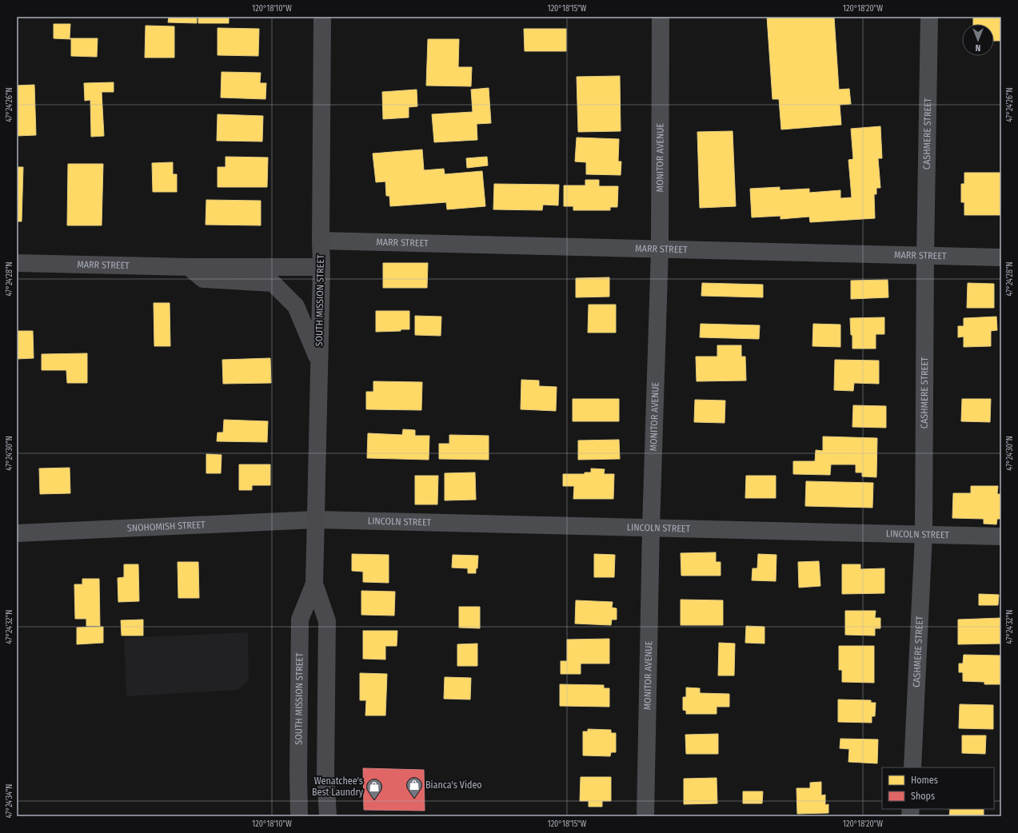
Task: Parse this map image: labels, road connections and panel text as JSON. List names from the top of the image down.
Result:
{
  "streets": {
    "main road": ["MARR STREET", "SOUTH MISSION STREET"],
    "street": [
      "CASHMERE STREET",
      "MONITOR AVENUE",
      "LINCOLN STREET",
      "SNOHOMISH STREET"
    ]
  },
  "crossings": [
    ["CASHMERE STREET", "MARR STREET"],
    ["CASHMERE STREET", "LINCOLN STREET"],
    ["MONITOR AVENUE", "MARR STREET"],
    ["MONITOR AVENUE", "LINCOLN STREET"],
    ["MARR STREET", "SOUTH MISSION STREET"],
    ["SOUTH MISSION STREET", "LINCOLN STREET"],
    ["SOUTH MISSION STREET", "SNOHOMISH STREET"],
    ["LINCOLN STREET", "SNOHOMISH STREET"]
  ],
  "places": {
    "shop": ["Bianca's Video", "Wenatchee's Best Laundry"]
  },
  "legend": ["Homes", "Shops"],
  "north": "bottom",
  "coordinates": [
    "120°18'10\"W",
    "120°18'15\"W",
    "120°18'20\"W",
    "47°24'26\"N",
    "47°24'28\"N",
    "47°24'30\"N",
    "47°24'32\"N",
    "47°24'34\"N"
  ]
}
